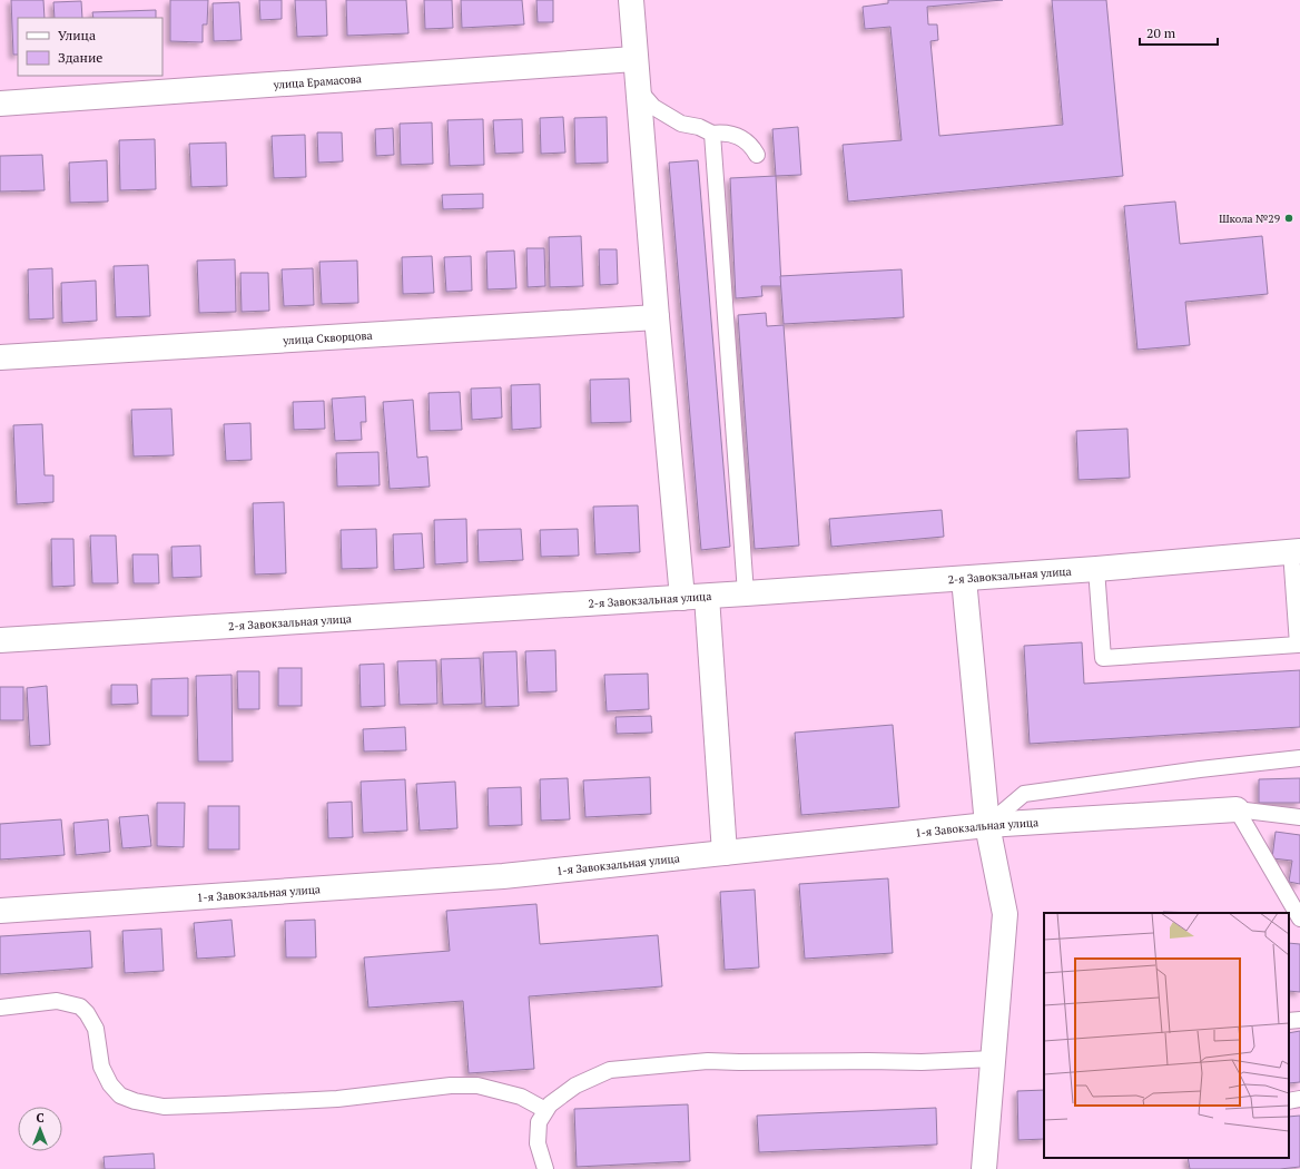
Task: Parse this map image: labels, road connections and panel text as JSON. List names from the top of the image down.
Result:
{
  "streets": {
    "street": [
      "улица Ерамасова",
      "улица Скворцова",
      "2-я Завокзальная улица",
      "1-я Завокзальная улица"
    ]
  },
  "places": ["Школа №29"],
  "legend": ["Улица", "Здание"],
  "scale_bar": "20 m",
  "north": "top"
}
